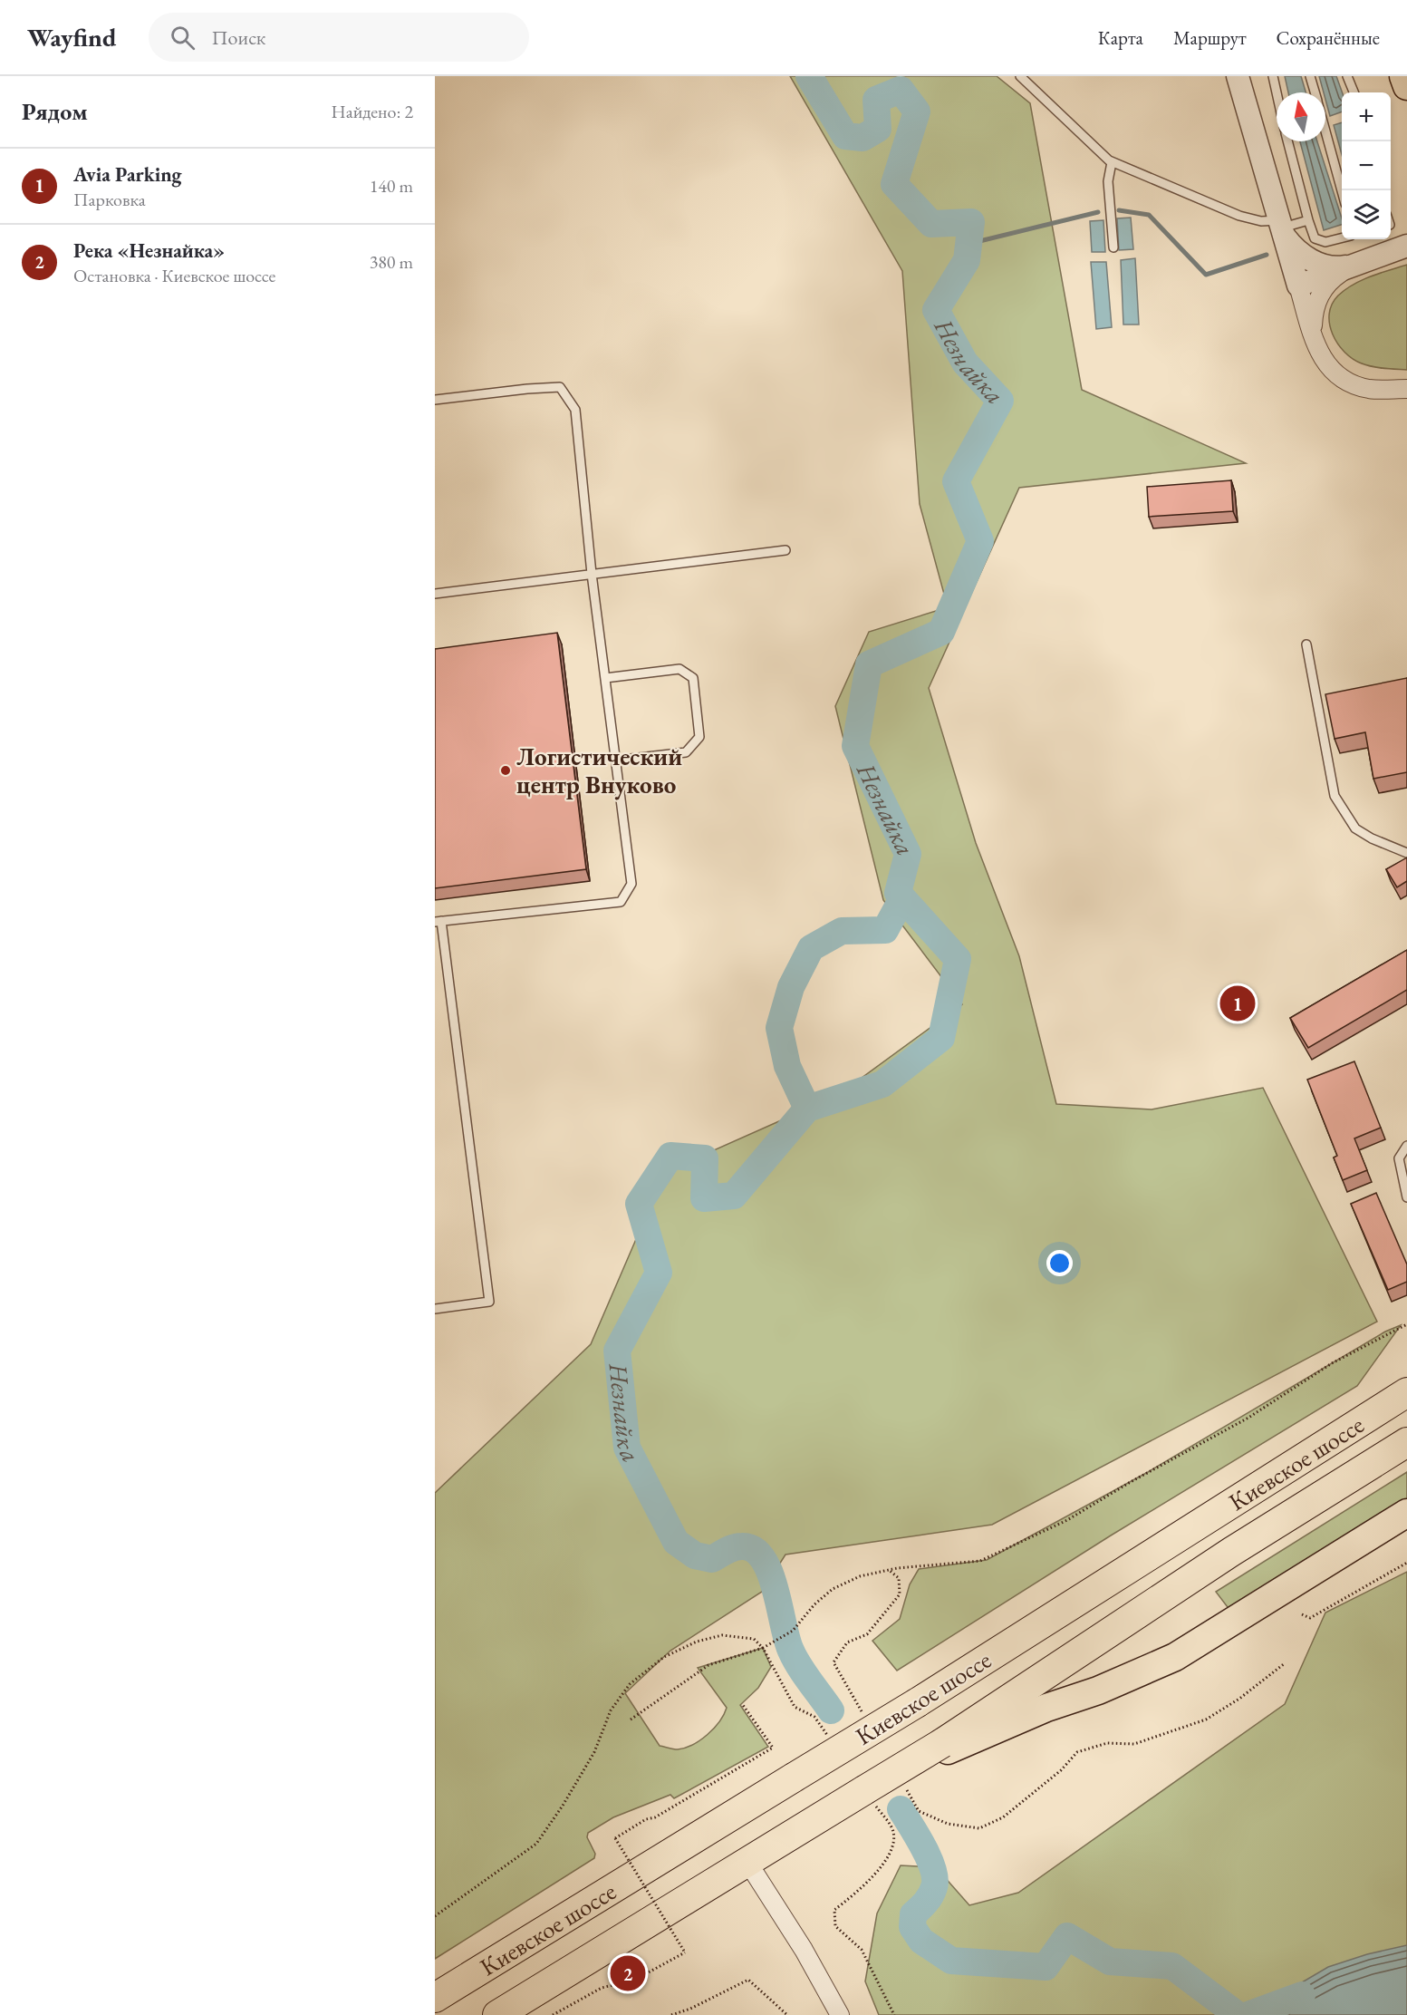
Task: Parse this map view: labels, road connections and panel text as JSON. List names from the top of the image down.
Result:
{
  "streets": {
    "highway": ["Киевское шоссе"]
  },
  "water": ["Незнайка"],
  "places": ["Логистический центр Внуково"],
  "north": "top",
  "page": {
    "header": "Wayfind",
    "search": "Поиск",
    "nav": ["Карта", "Маршрут", "Сохранённые"],
    "heading": ["Рядом", "Найдено: 2"],
    "map_buttons": ["+", "−"],
    "list": [
      {
        "mark": "1",
        "name": "Avia Parking",
        "note": "Парковка",
        "value": "140 m"
      },
      {
        "mark": "2",
        "name": "Река «Незнайка»",
        "note": "Остановка · Киевское шоссе",
        "value": "380 m"
      }
    ],
    "pins": ["1", "2"]
  }
}
